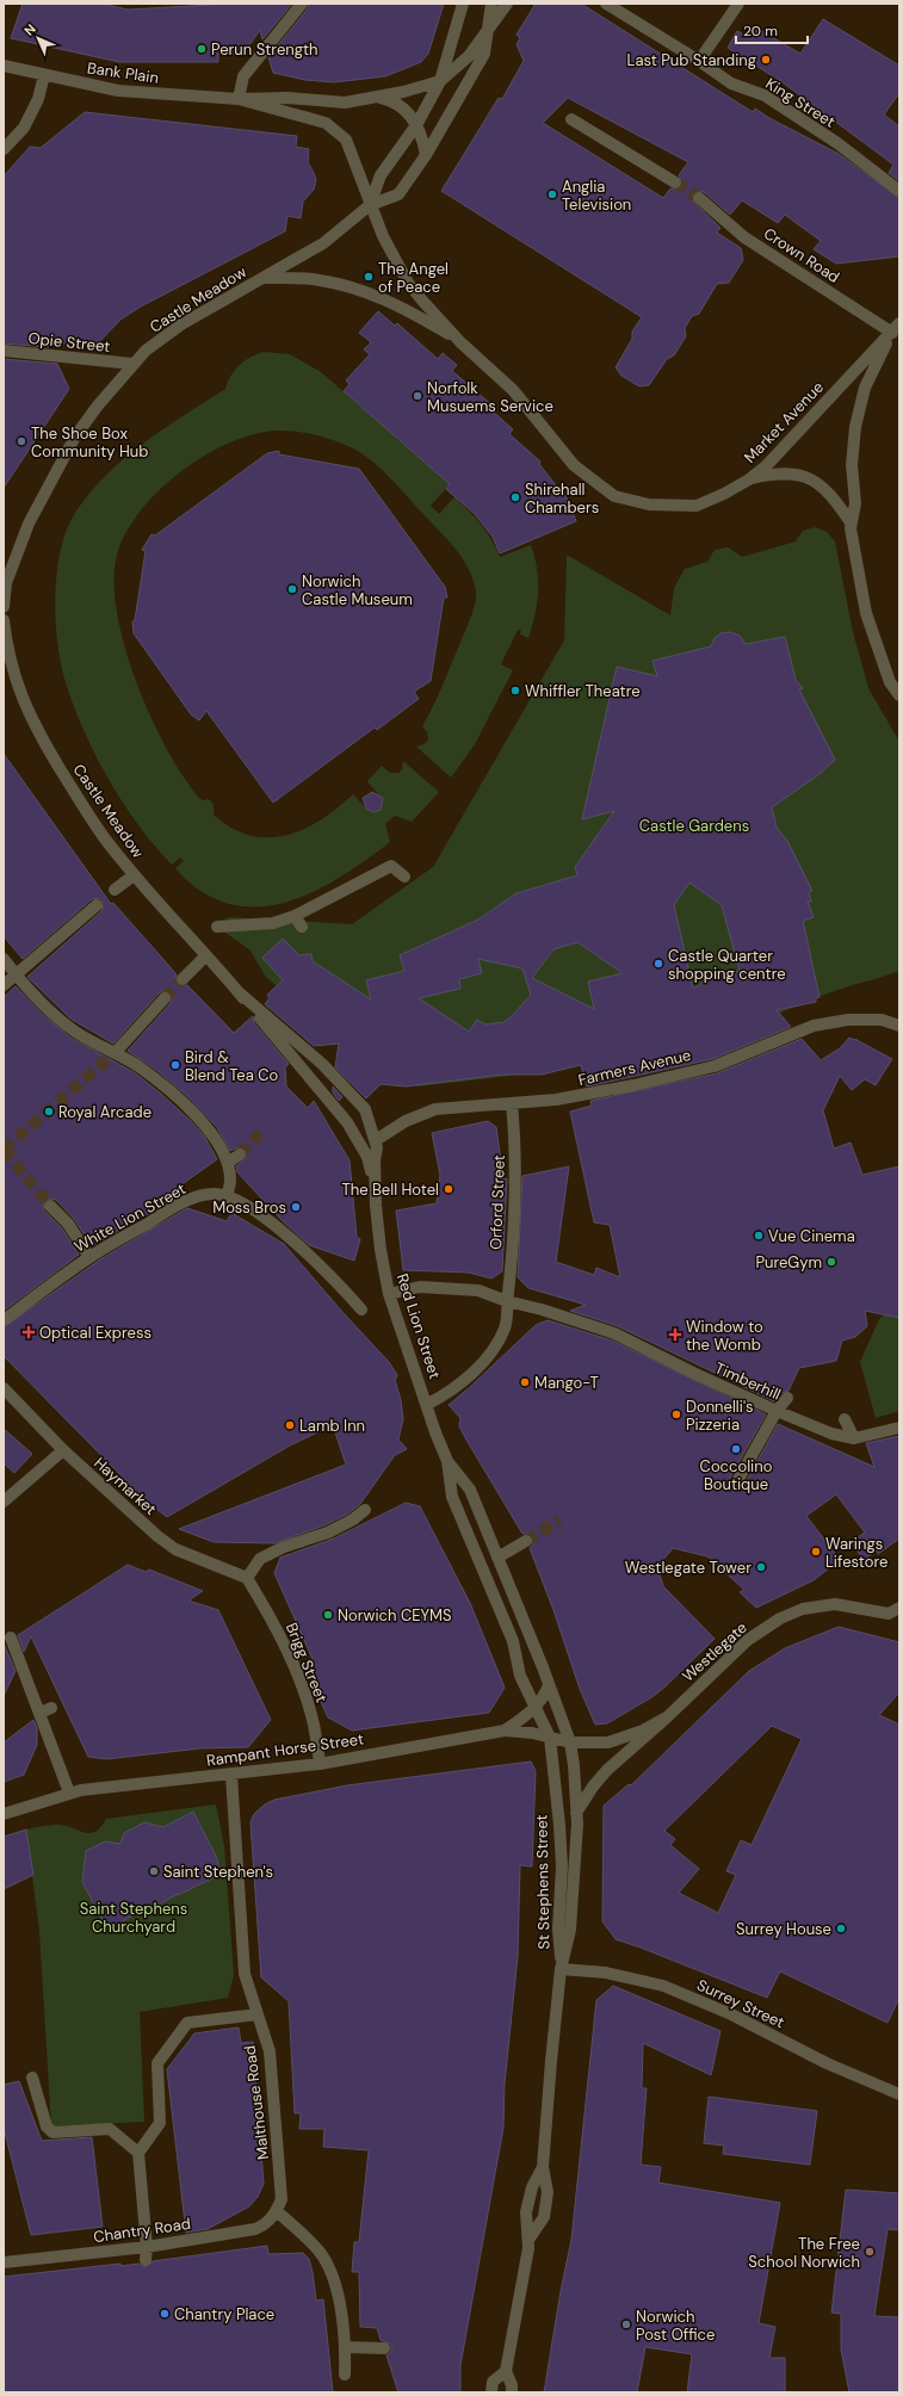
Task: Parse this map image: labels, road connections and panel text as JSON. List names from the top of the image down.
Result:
{
  "streets": {
    "street": [
      "Bank Plain",
      "King Street",
      "Crown Road",
      "Castle Meadow",
      "Opie Street",
      "Market Avenue",
      "Farmers Avenue",
      "Orford Street",
      "White Lion Street",
      "Red Lion Street",
      "Timberhill",
      "Haymarket",
      "Westlegate",
      "Brigg Street",
      "Rampant Horse Street",
      "St Stephens Street",
      "Surrey Street",
      "Malthouse Road",
      "Chantry Road"
    ]
  },
  "crossings": [
    ["Bank Plain", "Castle Meadow"],
    ["Bank Plain", "Market Avenue"],
    ["Crown Road", "Market Avenue"],
    ["Castle Meadow", "Opie Street"],
    ["Castle Meadow", "Market Avenue"],
    ["Castle Meadow", "Farmers Avenue"],
    ["Castle Meadow", "Red Lion Street"],
    ["Farmers Avenue", "Orford Street"],
    ["Farmers Avenue", "Red Lion Street"],
    ["Orford Street", "Red Lion Street"],
    ["Orford Street", "Timberhill"],
    ["Red Lion Street", "Timberhill"],
    ["Red Lion Street", "Westlegate"],
    ["Red Lion Street", "Rampant Horse Street"],
    ["Red Lion Street", "St Stephens Street"],
    ["Haymarket", "Brigg Street"],
    ["Westlegate", "Rampant Horse Street"],
    ["Westlegate", "St Stephens Street"],
    ["Brigg Street", "Rampant Horse Street"],
    ["Rampant Horse Street", "St Stephens Street"],
    ["Rampant Horse Street", "Malthouse Road"],
    ["St Stephens Street", "Surrey Street"],
    ["Malthouse Road", "Chantry Road"]
  ],
  "parks": ["Castle Gardens", "Saint Stephens Churchyard"],
  "places": {
    "other": [
      "Perun Strength",
      "Last Pub Standing",
      "Anglia Television",
      "The Angel of Peace",
      "Norfolk Musuems Service",
      "The Shoe Box Community Hub",
      "Shirehall Chambers",
      "Norwich Castle Museum",
      "Whiffler Theatre",
      "Castle Quarter shopping centre",
      "Bird & Blend Tea Co",
      "Royal Arcade",
      "The Bell Hotel",
      "Moss Bros",
      "Vue Cinema",
      "PureGym",
      "Mango-T",
      "Donnelli's Pizzeria",
      "Lamb Inn",
      "Coccolino Boutique",
      "Warings Lifestore",
      "Westlegate Tower",
      "Norwich CEYMS",
      "Saint Stephen's",
      "Surrey House",
      "The Free School Norwich",
      "Chantry Place",
      "Norwich Post Office"
    ],
    "health": ["Optical Express", "Window to the Womb"]
  },
  "scale_bar": "20 m",
  "north": "top left"
}
